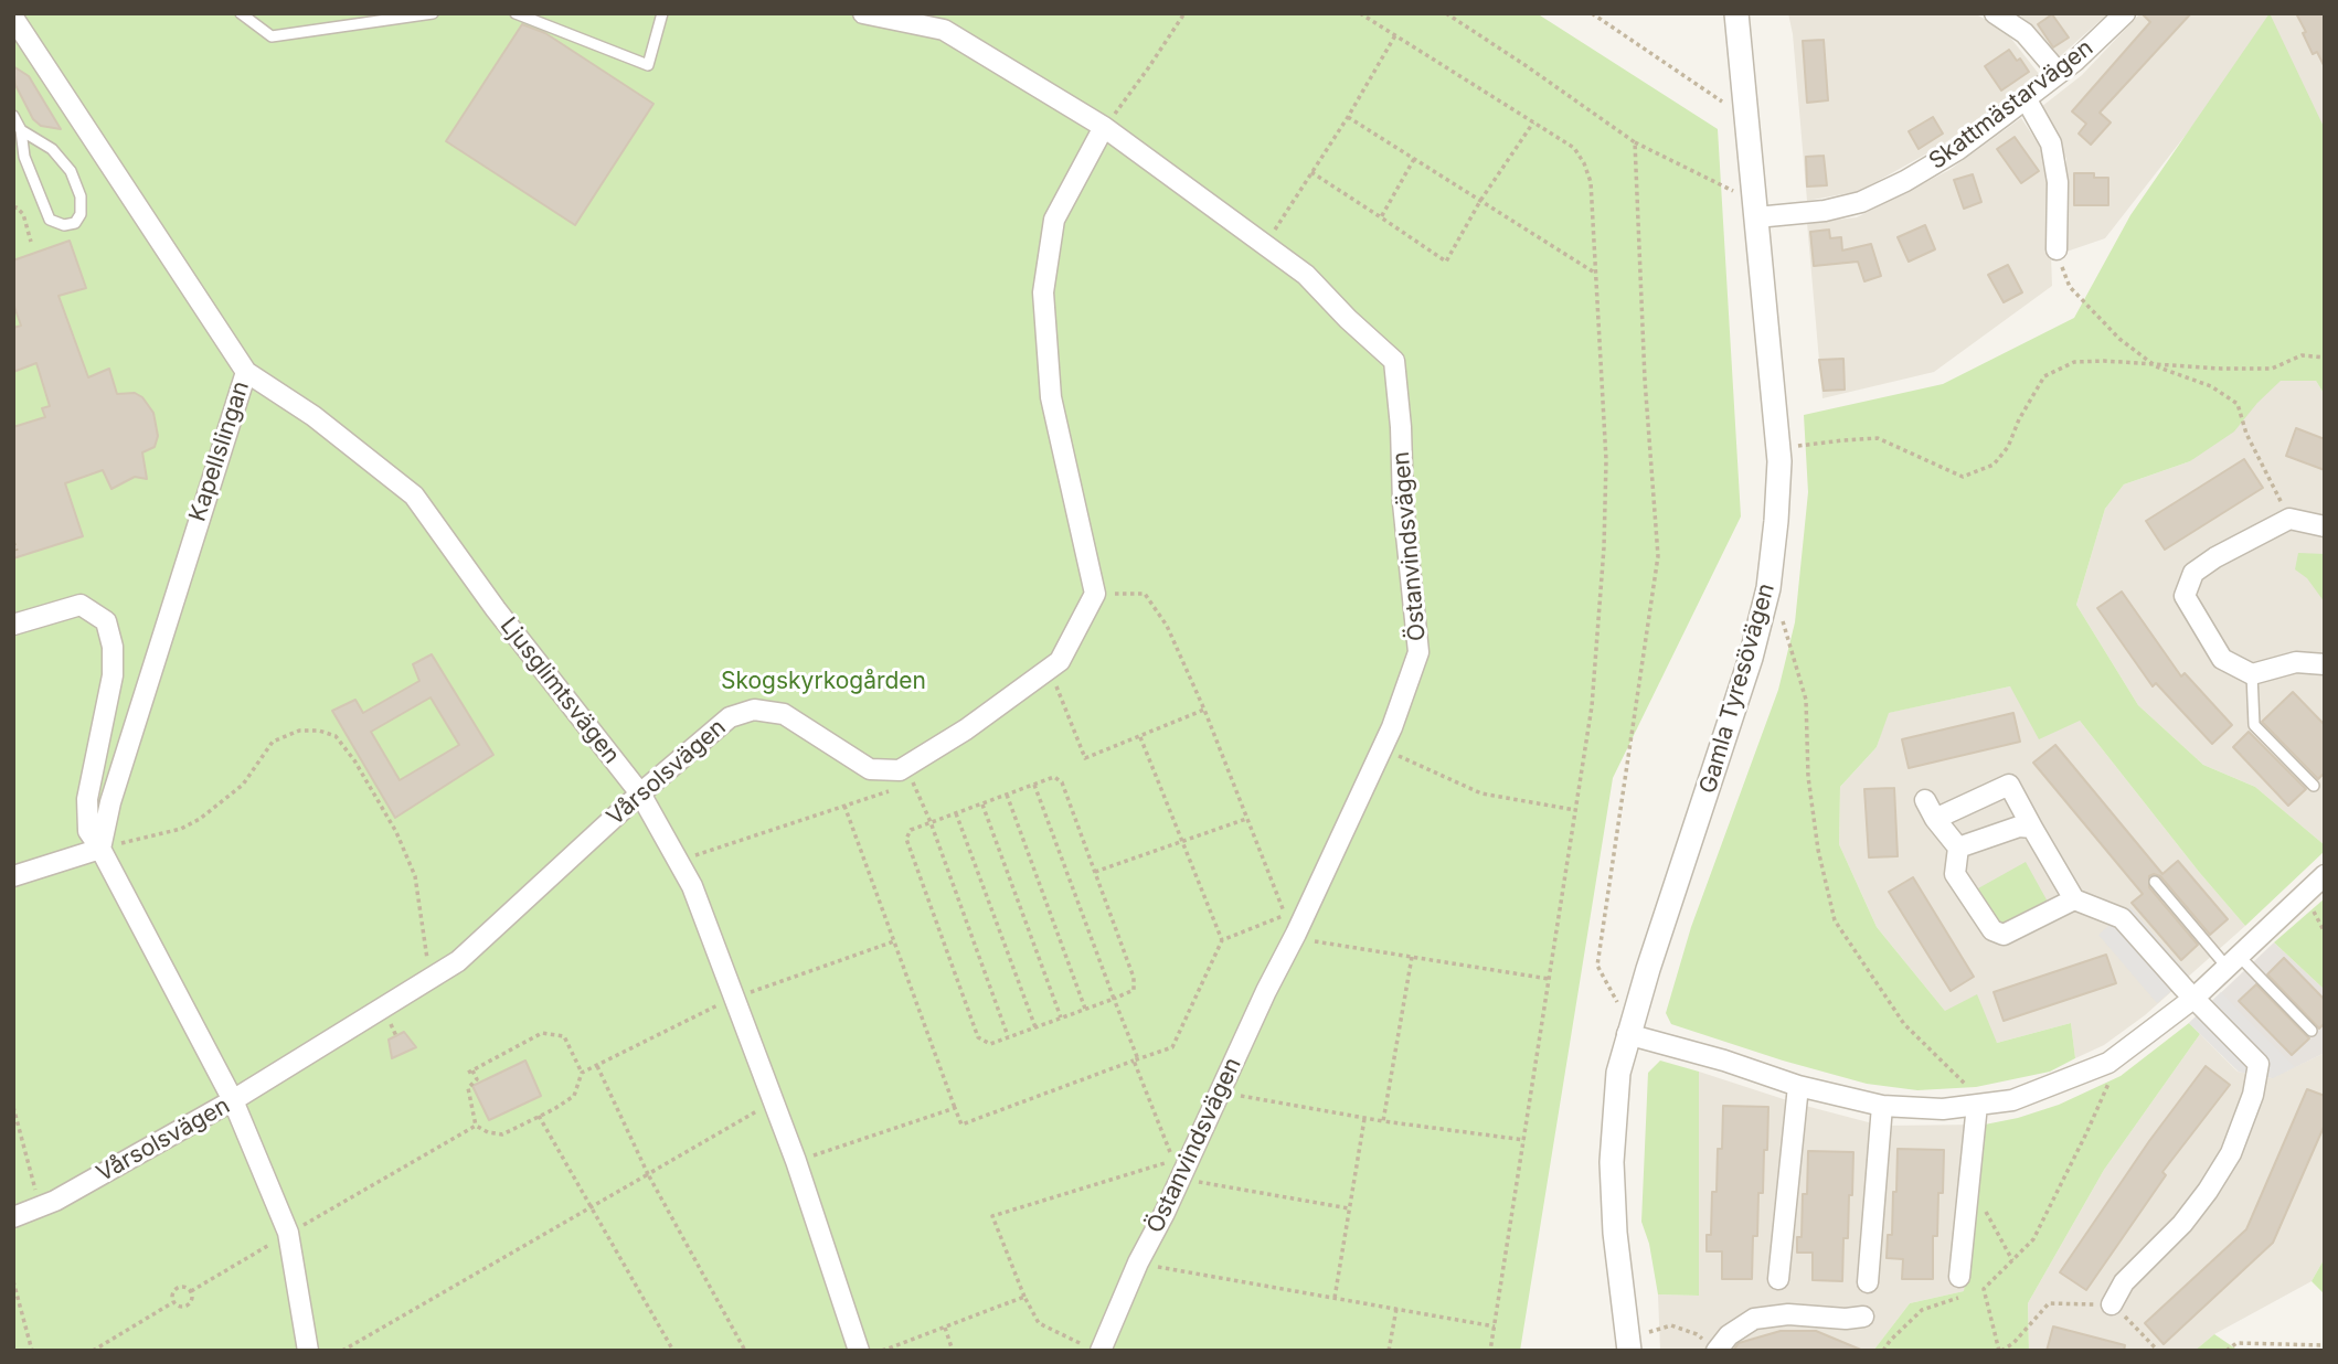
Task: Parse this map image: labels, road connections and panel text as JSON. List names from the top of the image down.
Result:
{
  "streets": {
    "street": [
      "Skattmästarvägen",
      "Kapellslingan",
      "Östanvindsvägen",
      "Gamla Tyresövägen",
      "Ljusglimtsvägen",
      "Vårsolsvägen"
    ]
  },
  "crossings": [
    ["Skattmästarvägen", "Gamla Tyresövägen"],
    ["Kapellslingan", "Ljusglimtsvägen"],
    ["Ljusglimtsvägen", "Vårsolsvägen"]
  ],
  "parks": ["Skogskyrkogården"]
}
